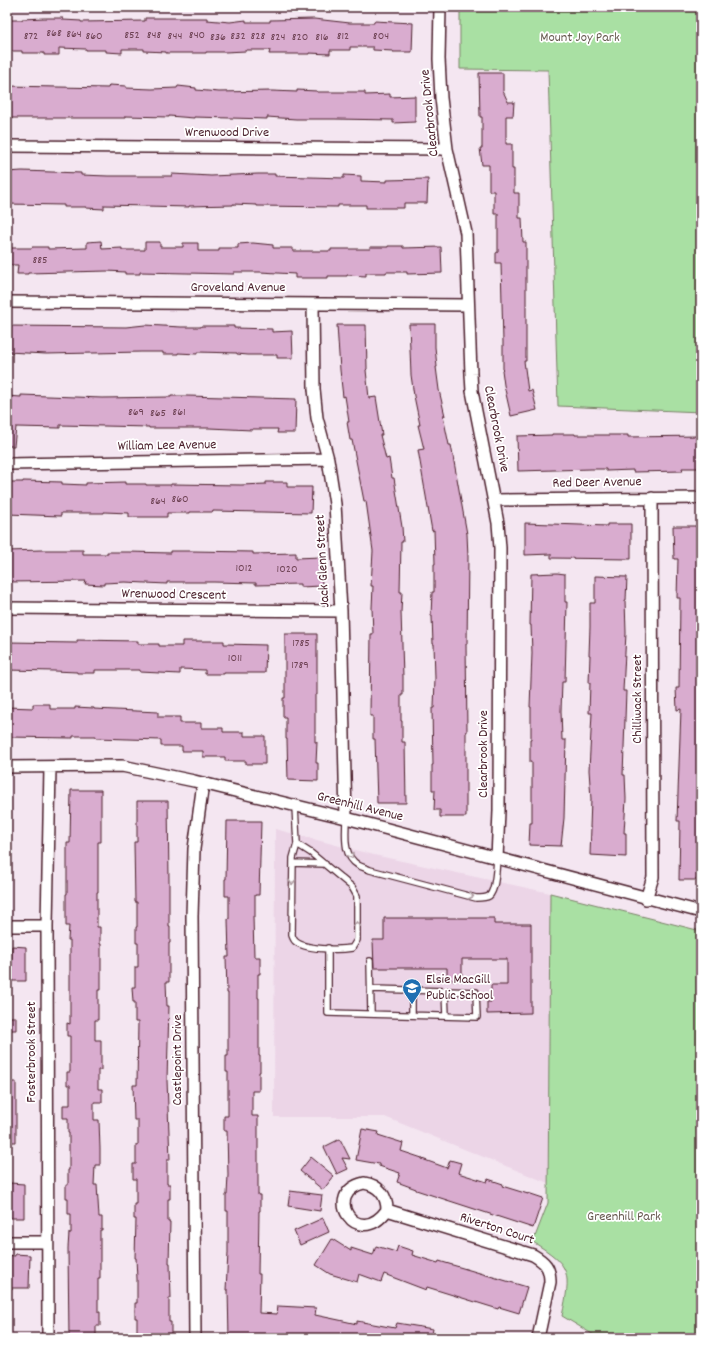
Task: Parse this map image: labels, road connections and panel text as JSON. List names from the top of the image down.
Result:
{
  "streets": {
    "street": [
      "Clearbrook Drive",
      "Wrenwood Drive",
      "Groveland Avenue",
      "William Lee Avenue",
      "Red Deer Avenue",
      "Jack Glenn Street",
      "Wrenwood Crescent",
      "Chilliwack Street",
      "Greenhill Avenue",
      "Fosterbrook Street",
      "Castlepoint Drive",
      "Riverton Court"
    ]
  },
  "crossings": [
    ["Clearbrook Drive", "Wrenwood Drive"],
    ["Clearbrook Drive", "Groveland Avenue"],
    ["Clearbrook Drive", "Red Deer Avenue"],
    ["Clearbrook Drive", "Greenhill Avenue"],
    ["Groveland Avenue", "Jack Glenn Street"],
    ["William Lee Avenue", "Jack Glenn Street"],
    ["Red Deer Avenue", "Chilliwack Street"],
    ["Jack Glenn Street", "Wrenwood Crescent"],
    ["Jack Glenn Street", "Greenhill Avenue"],
    ["Chilliwack Street", "Greenhill Avenue"],
    ["Greenhill Avenue", "Fosterbrook Street"],
    ["Greenhill Avenue", "Castlepoint Drive"]
  ],
  "parks": ["Mount Joy Park", "Greenhill Park"],
  "places": {
    "school or university": ["Elsie MacGill Public School"]
  },
  "house_numbers": [
    "868",
    "864",
    "852",
    "848",
    "840",
    "872",
    "860",
    "844",
    "832",
    "828",
    "812",
    "804",
    "836",
    "824",
    "820",
    "816",
    "885",
    "869",
    "861",
    "865",
    "860",
    "864",
    "1012",
    "1020",
    "1785",
    "1011",
    "1789"
  ]
}
